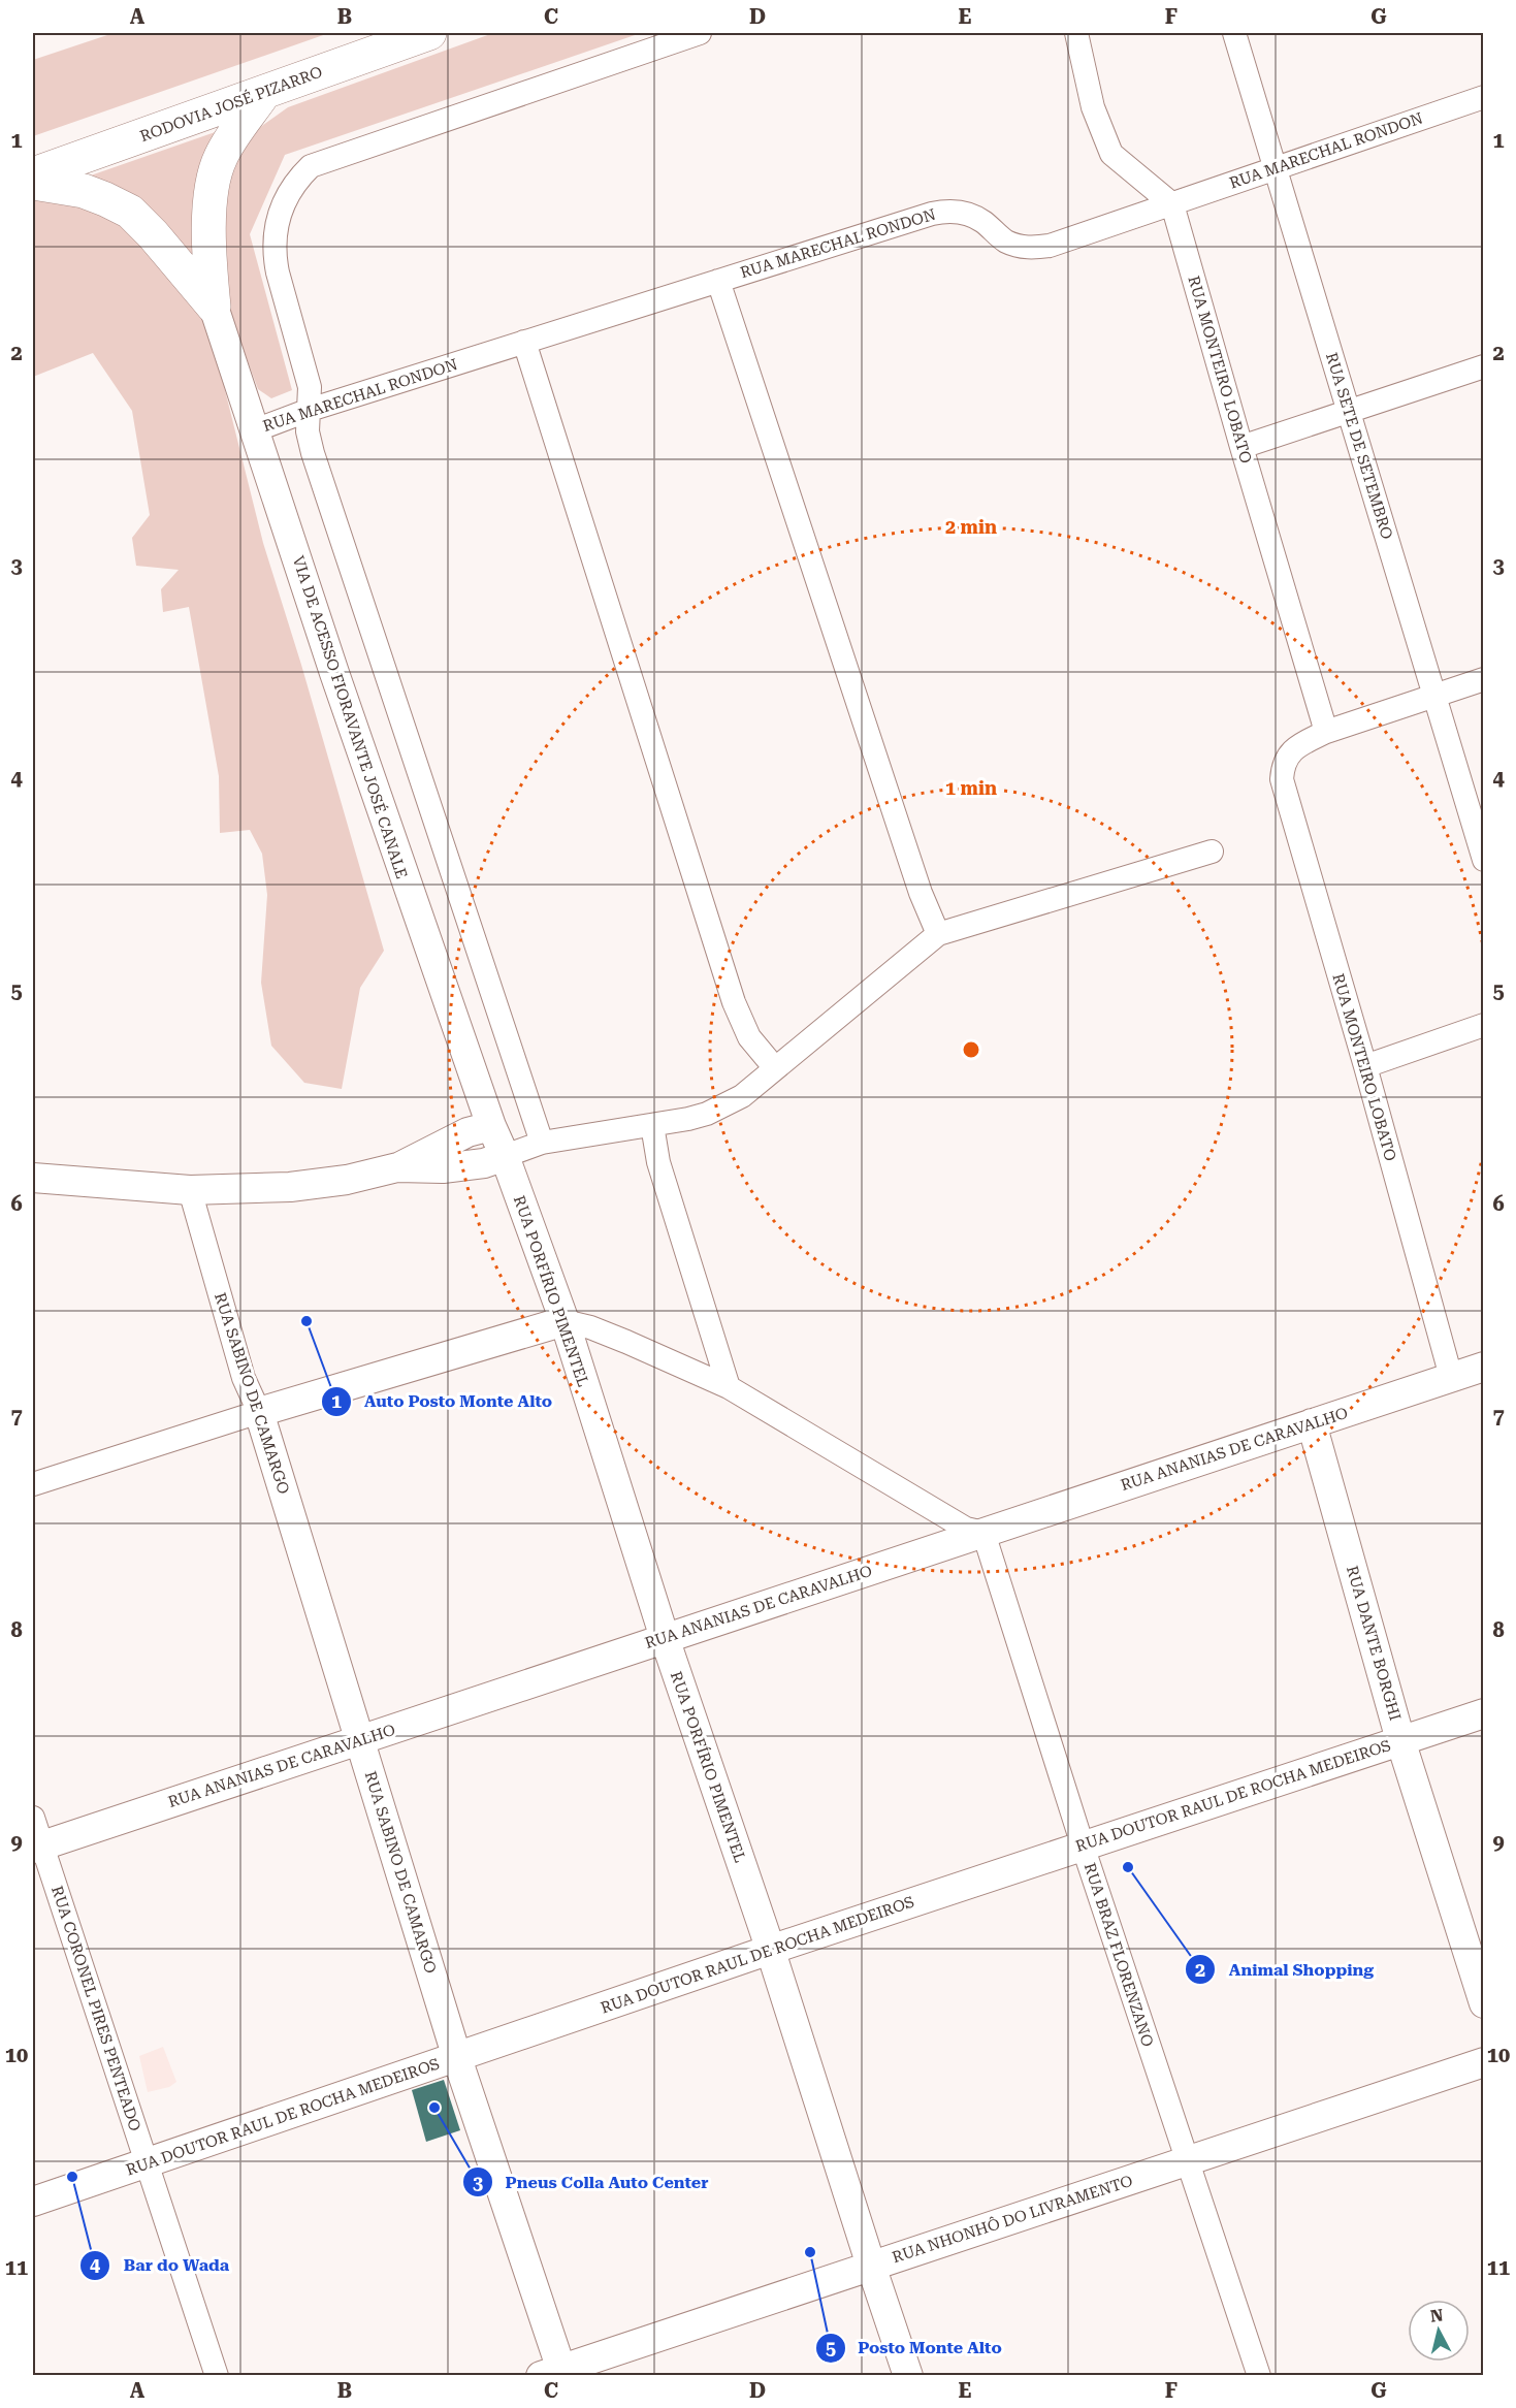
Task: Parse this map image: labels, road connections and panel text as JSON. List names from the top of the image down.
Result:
{
  "streets": {
    "main road": ["RODOVIA JOSÉ PIZARRO"],
    "street": [
      "RUA MARECHAL RONDON",
      "RUA MONTEIRO LOBATO",
      "RUA SETE DE SETEMBRO",
      "VIA DE ACESSO FIORAVANTE JOSÉ CANALE",
      "RUA PORFÍRIO PIMENTEL",
      "RUA SABINO DE CAMARGO",
      "RUA ANANIAS DE CARAVALHO",
      "RUA DANTE BORGHI",
      "RUA DOUTOR RAUL DE ROCHA MEDEIROS",
      "RUA BRAZ FLORENZANO",
      "RUA CORONEL PIRES PENTEADO",
      "RUA NHONHÔ DO LIVRAMENTO"
    ]
  },
  "crossings": [
    ["RUA MARECHAL RONDON", "RUA MONTEIRO LOBATO"],
    ["RUA MARECHAL RONDON", "RUA SETE DE SETEMBRO"],
    ["RUA MARECHAL RONDON", "VIA DE ACESSO FIORAVANTE JOSÉ CANALE"],
    ["RUA MONTEIRO LOBATO", "RUA ANANIAS DE CARAVALHO"],
    ["VIA DE ACESSO FIORAVANTE JOSÉ CANALE", "RUA PORFÍRIO PIMENTEL"],
    ["RUA PORFÍRIO PIMENTEL", "RUA ANANIAS DE CARAVALHO"],
    ["RUA PORFÍRIO PIMENTEL", "RUA DOUTOR RAUL DE ROCHA MEDEIROS"],
    ["RUA PORFÍRIO PIMENTEL", "RUA NHONHÔ DO LIVRAMENTO"],
    ["RUA SABINO DE CAMARGO", "RUA ANANIAS DE CARAVALHO"],
    ["RUA SABINO DE CAMARGO", "RUA DOUTOR RAUL DE ROCHA MEDEIROS"],
    ["RUA SABINO DE CAMARGO", "RUA NHONHÔ DO LIVRAMENTO"],
    ["RUA ANANIAS DE CARAVALHO", "RUA DANTE BORGHI"],
    ["RUA ANANIAS DE CARAVALHO", "RUA BRAZ FLORENZANO"],
    ["RUA ANANIAS DE CARAVALHO", "RUA CORONEL PIRES PENTEADO"],
    ["RUA DANTE BORGHI", "RUA DOUTOR RAUL DE ROCHA MEDEIROS"],
    ["RUA DOUTOR RAUL DE ROCHA MEDEIROS", "RUA BRAZ FLORENZANO"],
    ["RUA DOUTOR RAUL DE ROCHA MEDEIROS", "RUA CORONEL PIRES PENTEADO"],
    ["RUA BRAZ FLORENZANO", "RUA NHONHÔ DO LIVRAMENTO"]
  ],
  "places": [
    "Auto Posto Monte Alto",
    "Animal Shopping",
    "Pneus Colla Auto Center",
    "Bar do Wada",
    "Posto Monte Alto"
  ],
  "north": "top",
  "grid": {
    "columns": [
      "A",
      "B",
      "C",
      "D",
      "E",
      "F",
      "G"
    ],
    "rows": [
      "1",
      "2",
      "3",
      "4",
      "5",
      "6",
      "7",
      "8",
      "9",
      "10",
      "11"
    ]
  },
  "rings": ["2 min", "1 min"]
}
